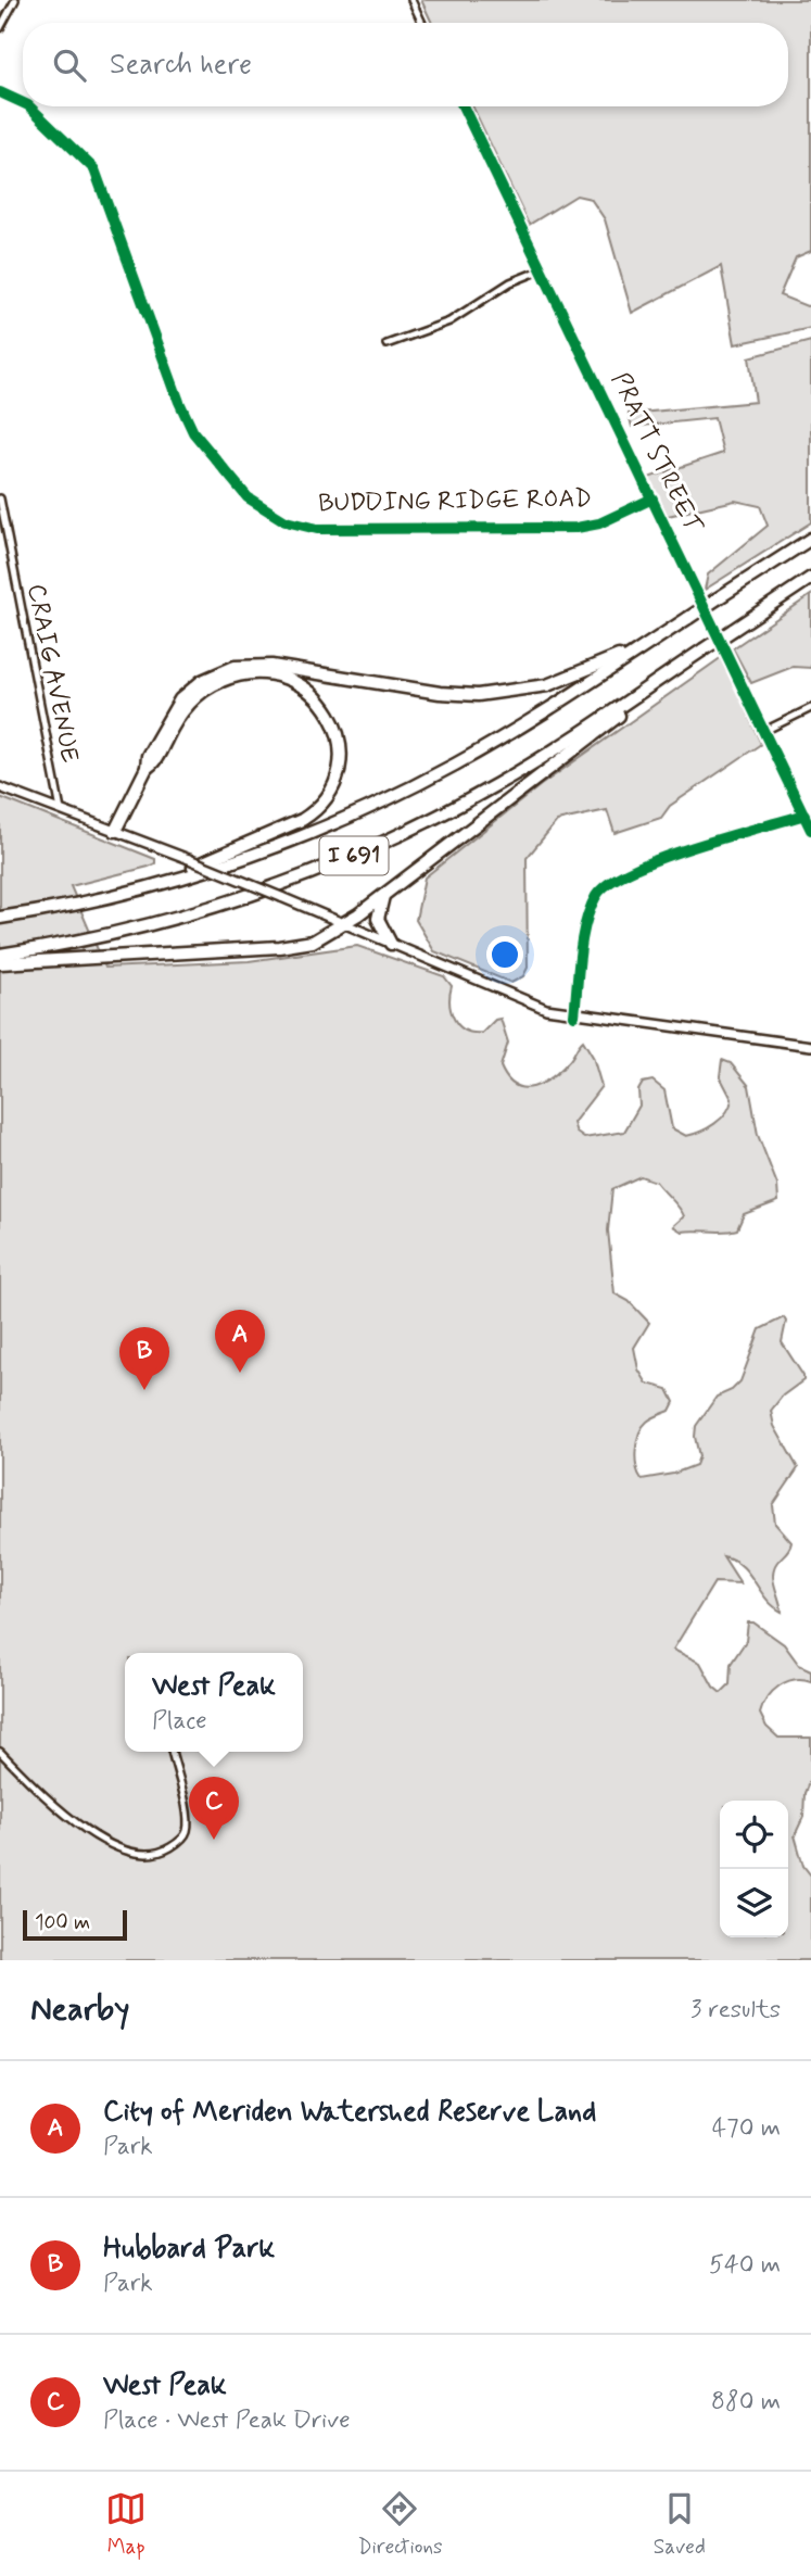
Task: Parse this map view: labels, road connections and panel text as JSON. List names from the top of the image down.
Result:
{
  "streets": {
    "highway": ["I 691"],
    "street": ["PRATT STREET", "BUDDING RIDGE ROAD", "CRAIG AVENUE"]
  },
  "crossings": [
    ["PRATT STREET", "BUDDING RIDGE ROAD"]
  ],
  "scale_bar": "100 m",
  "page": {
    "search": "Search here",
    "pins": ["A", "B", "C"],
    "popup": ["West Peak", "Place"],
    "scale": "100 m",
    "heading": ["Nearby", "3 results"],
    "list": [
      {
        "mark": "A",
        "name": "City of Meriden Watershed Reserve Land",
        "note": "Park",
        "value": "470 m"
      },
      {
        "mark": "B",
        "name": "Hubbard Park",
        "note": "Park",
        "value": "540 m"
      },
      {
        "mark": "C",
        "name": "West Peak",
        "note": "Place · West Peak Drive",
        "value": "880 m"
      }
    ],
    "nav": ["Map", "Directions", "Saved"]
  }
}
